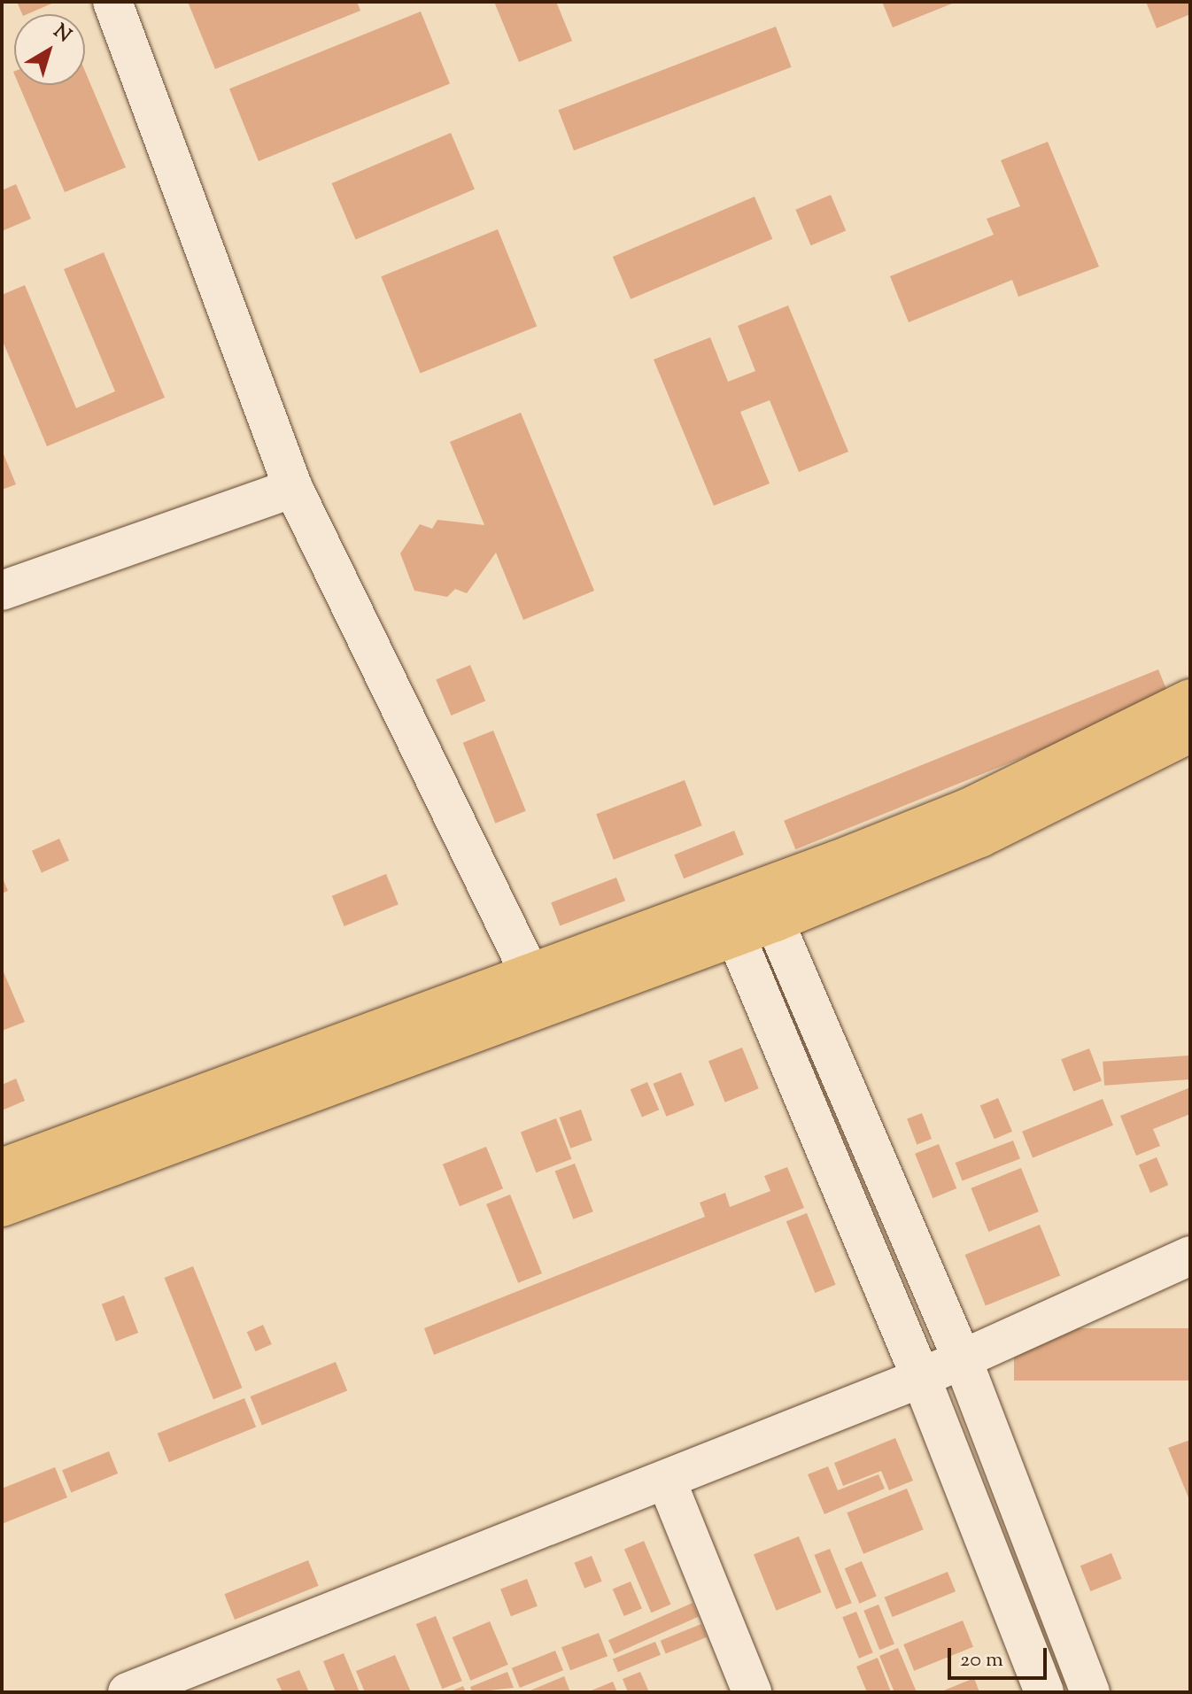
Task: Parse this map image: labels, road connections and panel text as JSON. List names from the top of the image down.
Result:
{
  "scale_bar": "20 m",
  "north": "top right"
}
